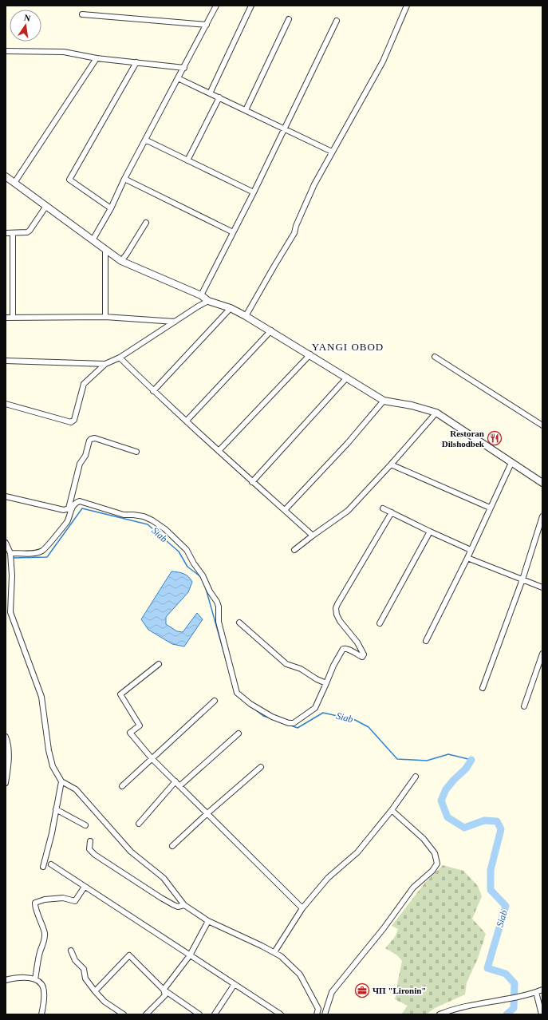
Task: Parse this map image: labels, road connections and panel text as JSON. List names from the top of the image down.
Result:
{
  "districts": ["YANGI OBOD"],
  "water": ["Siab"],
  "places": {
    "restaurant": ["Restoran Dilshodbek"],
    "office": ["ЧП \"Lironin\""]
  },
  "north": "top"
}
